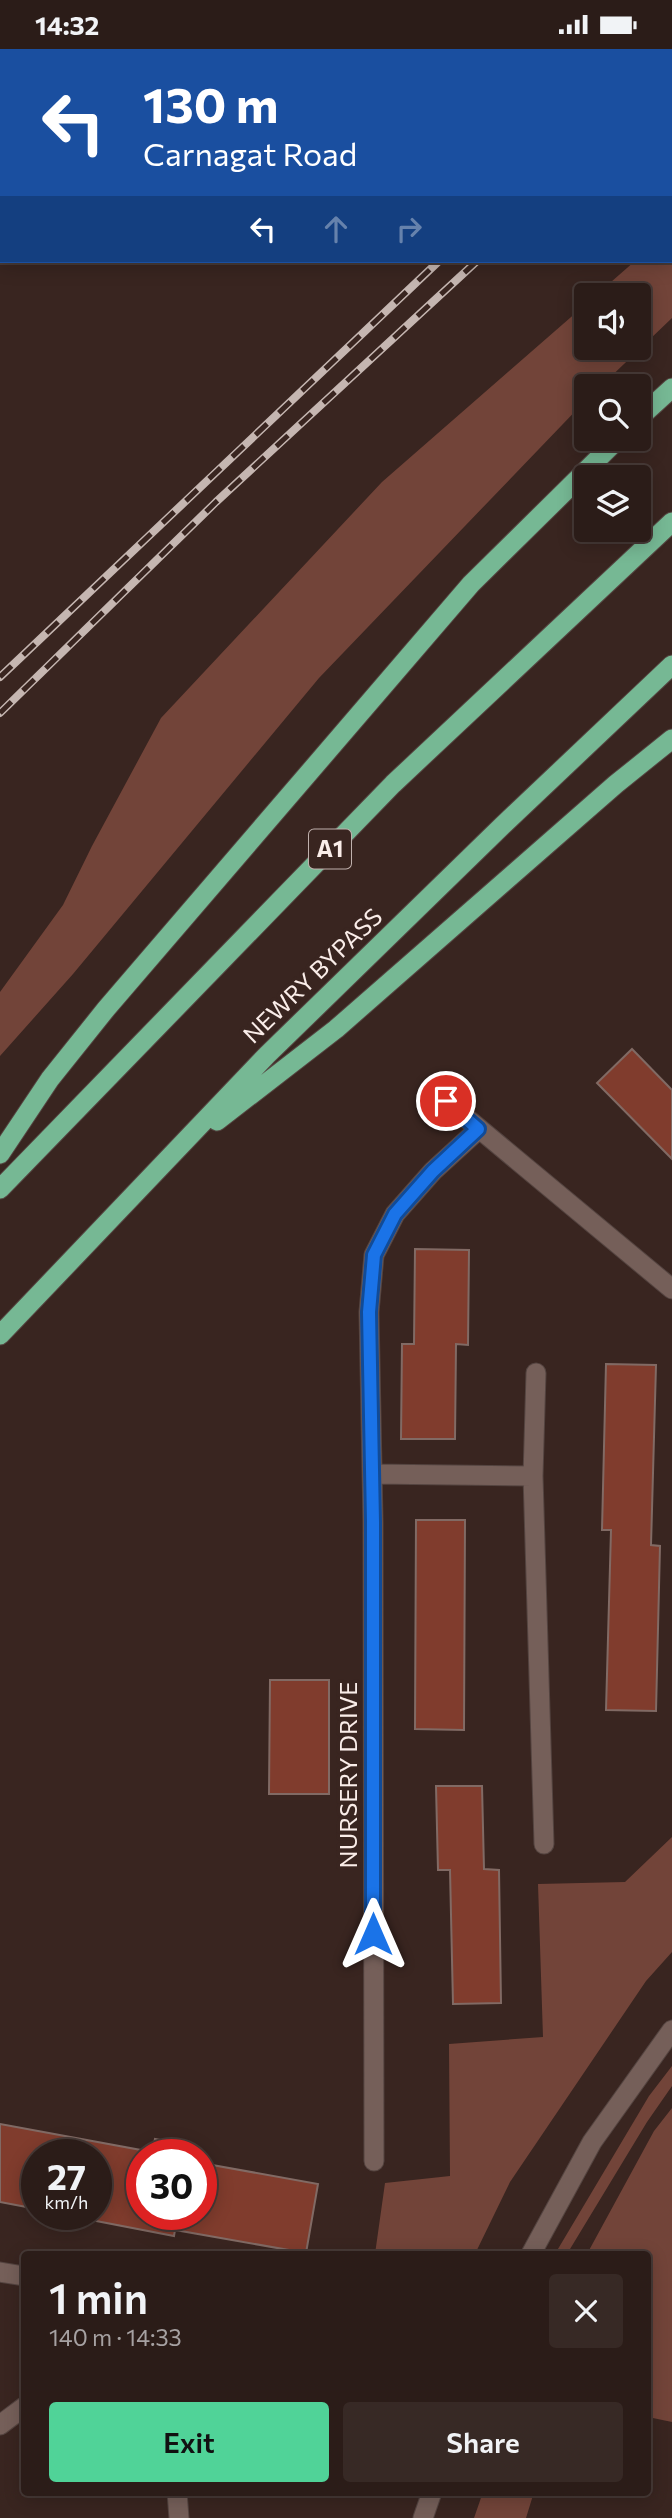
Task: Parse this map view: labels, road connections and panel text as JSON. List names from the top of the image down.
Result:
{
  "streets": {
    "highway": ["A1", "NEWRY BYPASS"],
    "street": ["NURSERY DRIVE"]
  },
  "page": {
    "status": "14:32",
    "turn": ["130 m", "Carnagat Road"],
    "speed": "27 km/h",
    "limit": "30",
    "heading": ["1 min", "140 m · 14:33"],
    "buttons": ["Exit", "Share"]
  }
}
